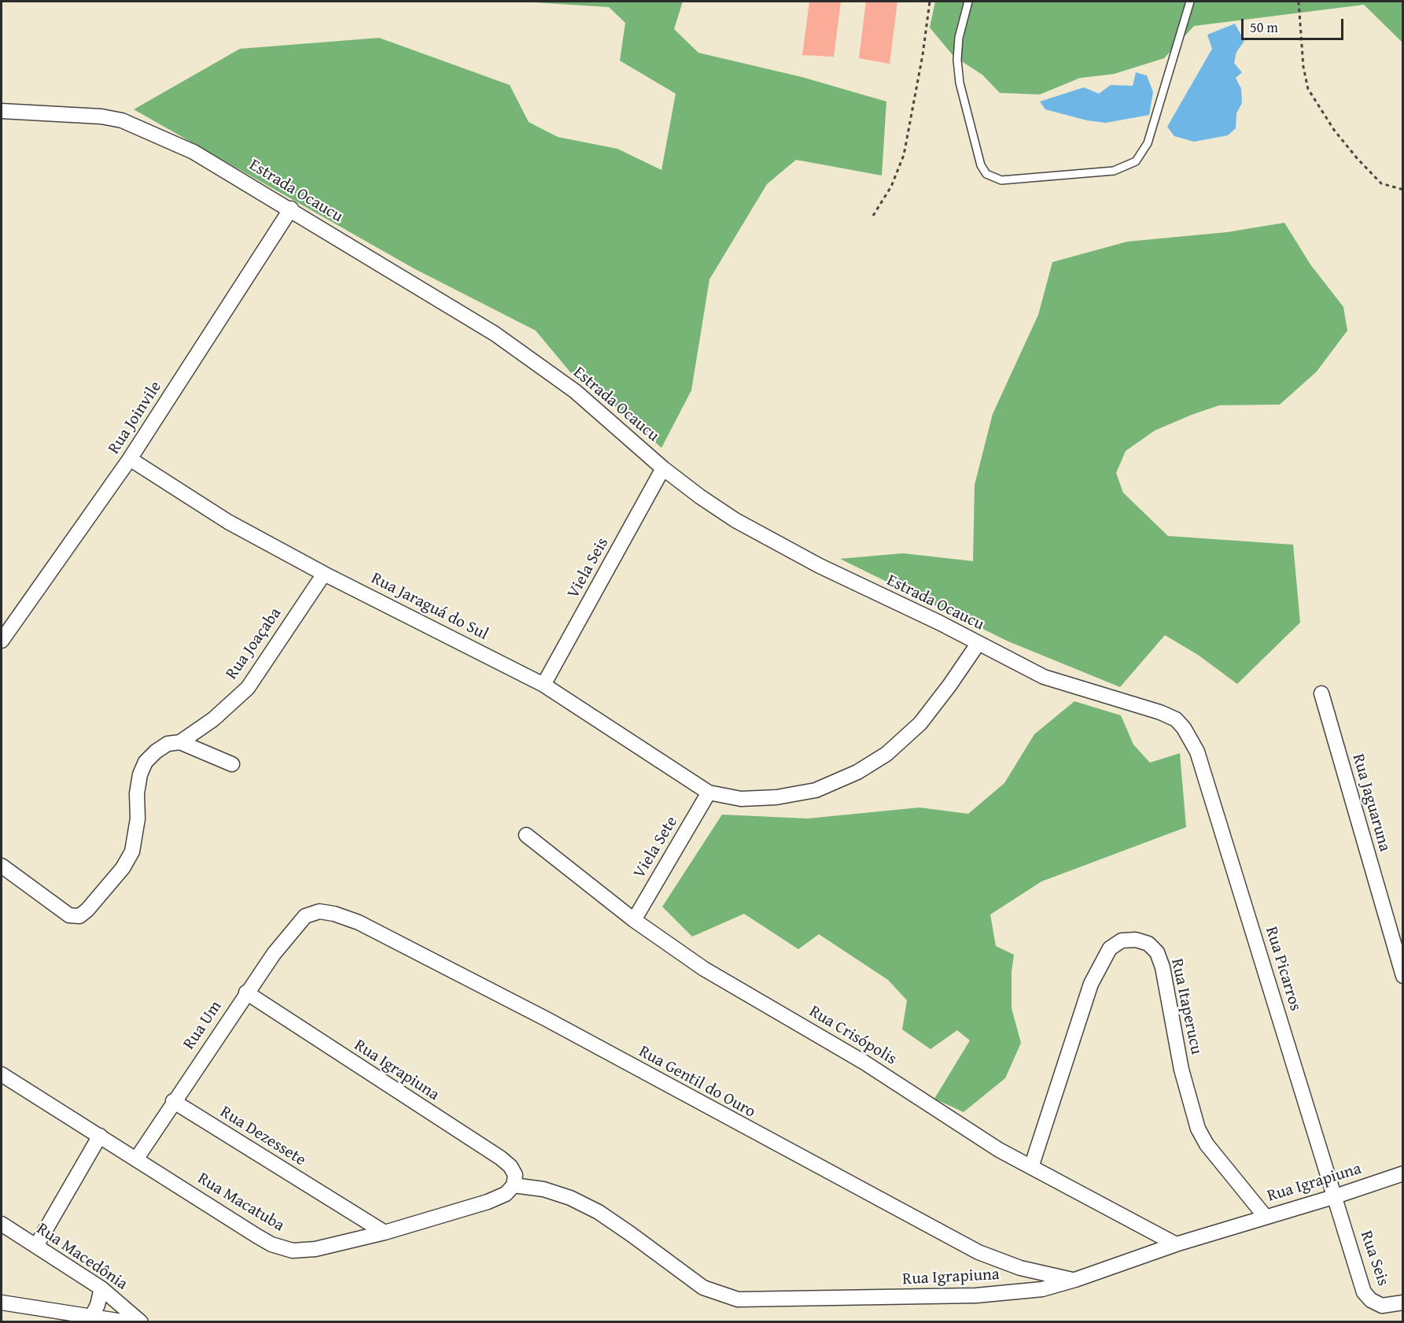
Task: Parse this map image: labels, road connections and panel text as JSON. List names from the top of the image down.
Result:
{
  "streets": {
    "street": [
      "Estrada Ocaucu",
      "Rua Joinvile",
      "Viela Seis",
      "Rua Jaraguá do Sul",
      "Rua Joaçaba",
      "Rua Jaguaruna",
      "Viela Sete",
      "Rua Picarros",
      "Rua Itaperucu",
      "Rua Um",
      "Rua Crisópolis",
      "Rua Igrapiuna",
      "Rua Gentil do Ouro",
      "Rua Dezessete",
      "Rua Macatuba",
      "Rua Macedônia",
      "Rua Seis"
    ]
  },
  "crossings": [
    ["Estrada Ocaucu", "Rua Joinvile"],
    ["Estrada Ocaucu", "Viela Seis"],
    ["Estrada Ocaucu", "Rua Picarros"],
    ["Rua Joinvile", "Rua Jaraguá do Sul"],
    ["Viela Seis", "Rua Jaraguá do Sul"],
    ["Rua Jaraguá do Sul", "Rua Joaçaba"],
    ["Rua Jaraguá do Sul", "Viela Sete"],
    ["Viela Sete", "Rua Crisópolis"],
    ["Rua Picarros", "Rua Igrapiuna"],
    ["Rua Picarros", "Rua Seis"],
    ["Rua Itaperucu", "Rua Crisópolis"],
    ["Rua Itaperucu", "Rua Igrapiuna"],
    ["Rua Um", "Rua Igrapiuna"],
    ["Rua Um", "Rua Gentil do Ouro"],
    ["Rua Um", "Rua Dezessete"],
    ["Rua Um", "Rua Macatuba"],
    ["Rua Crisópolis", "Rua Igrapiuna"],
    ["Rua Igrapiuna", "Rua Gentil do Ouro"],
    ["Rua Igrapiuna", "Rua Macatuba"],
    ["Rua Igrapiuna", "Rua Seis"],
    ["Rua Dezessete", "Rua Macatuba"]
  ],
  "scale_bar": "50 m"
}
